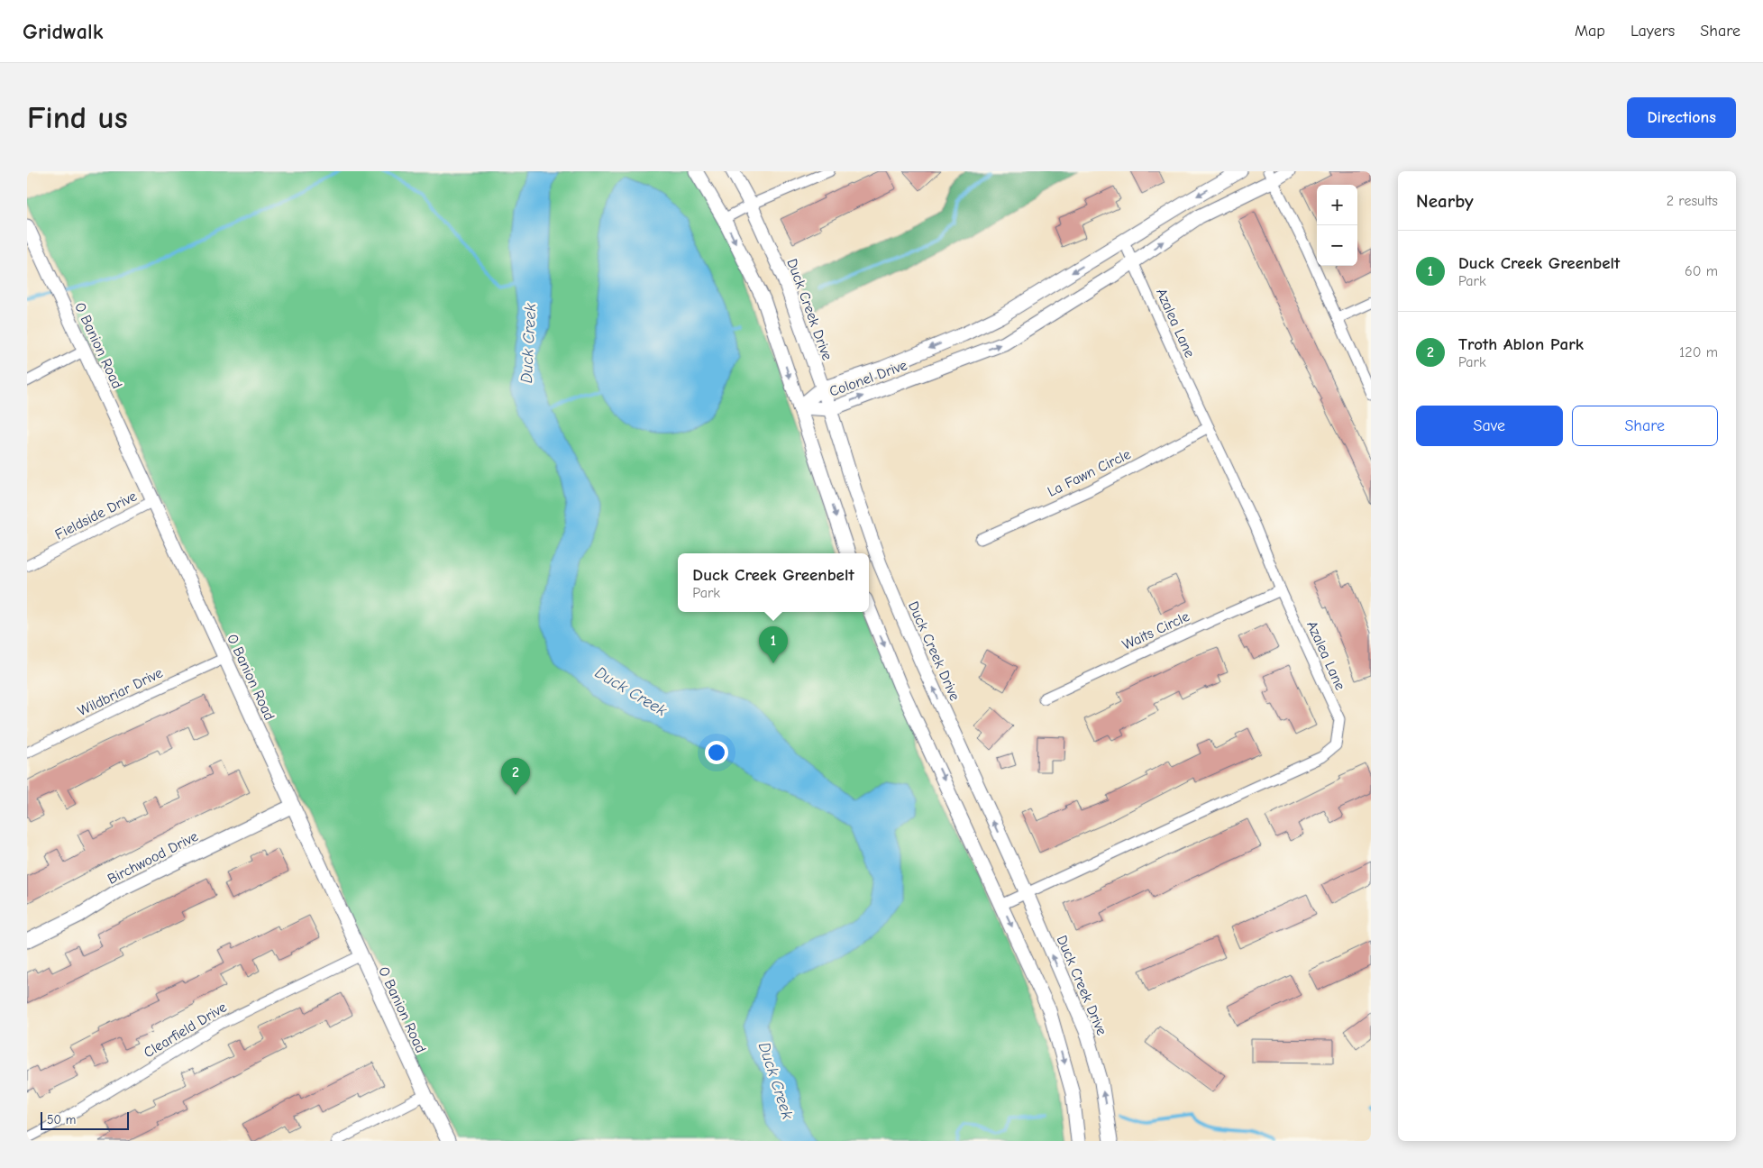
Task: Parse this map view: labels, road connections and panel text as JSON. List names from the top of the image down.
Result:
{
  "streets": {
    "street": [
      "Duck Creek Drive",
      "Azalea Lane",
      "O Banion Road",
      "Colonel Drive",
      "La Fawn Circle",
      "Fieldside Drive",
      "Waits Circle",
      "Wildbriar Drive",
      "Birchwood Drive",
      "Clearfield Drive"
    ]
  },
  "crossings": [
    ["Duck Creek Drive", "Azalea Lane"],
    ["Duck Creek Drive", "Colonel Drive"],
    ["Azalea Lane", "Colonel Drive"],
    ["Azalea Lane", "La Fawn Circle"],
    ["Azalea Lane", "Waits Circle"],
    ["O Banion Road", "Fieldside Drive"],
    ["O Banion Road", "Wildbriar Drive"],
    ["O Banion Road", "Birchwood Drive"],
    ["O Banion Road", "Clearfield Drive"]
  ],
  "water": ["Duck Creek"],
  "scale_bar": "50 m",
  "page": {
    "header": "Gridwalk",
    "nav": ["Map", "Layers", "Share"],
    "buttons": [
      "Directions",
      ["Save", "Share"]
    ],
    "title": "Find us",
    "heading": ["Nearby", "2 results"],
    "map_buttons": ["+", "−"],
    "list": [
      {
        "mark": "1",
        "name": "Duck Creek Greenbelt",
        "note": "Park",
        "value": "60 m"
      },
      {
        "mark": "2",
        "name": "Troth Ablon Park",
        "note": "Park",
        "value": "120 m"
      }
    ],
    "popup": ["Duck Creek Greenbelt", "Park"],
    "pins": ["1", "2"],
    "scale": "50 m"
  }
}
